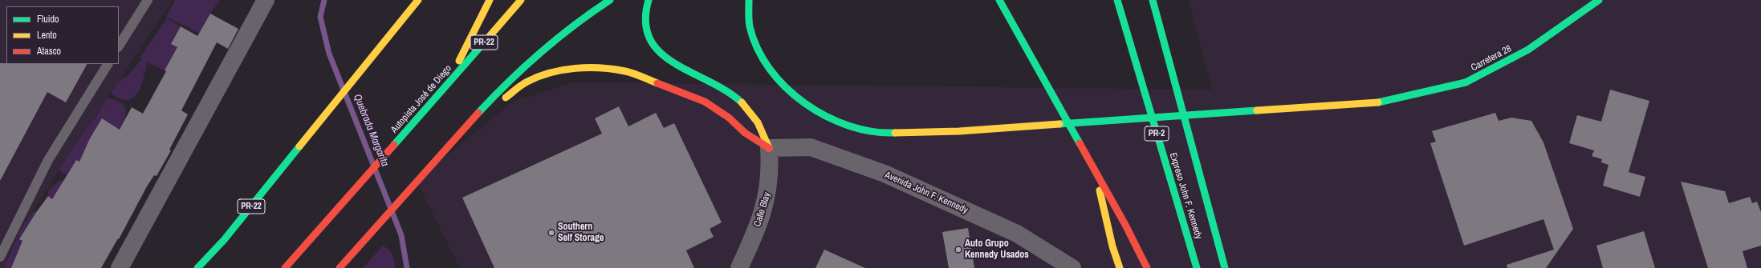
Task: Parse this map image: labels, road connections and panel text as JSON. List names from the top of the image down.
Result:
{
  "streets": {
    "main road": [
      "PR-22",
      "Carretera 28",
      "Autopista José de Diego",
      "PR-2",
      "Expreso John F. Kennedy"
    ],
    "street": ["Avenida John F. Kennedy", "Calle Blay"]
  },
  "crossings": [
    ["Avenida John F. Kennedy", "Calle Blay"]
  ],
  "water": ["Quebrada Margarita"],
  "places": ["Southern Self Storage", "Auto Grupo Kennedy Usados"],
  "legend": ["Fluido", "Lento", "Atasco"]
}
